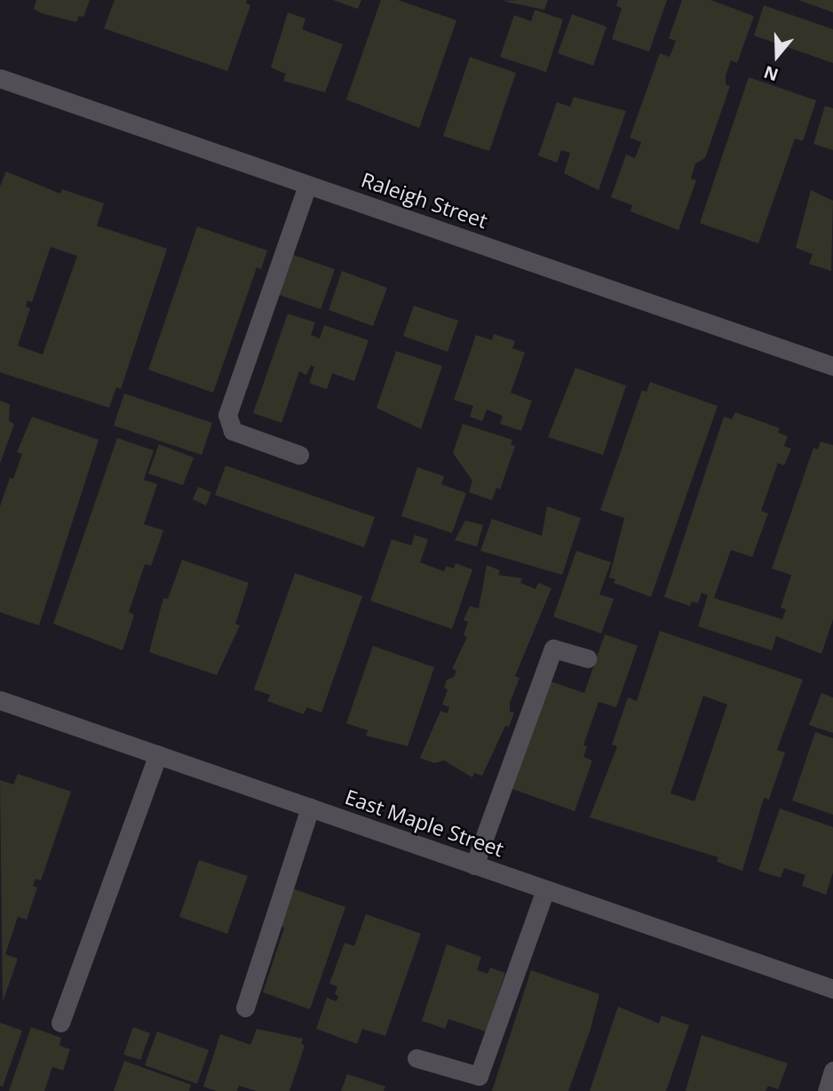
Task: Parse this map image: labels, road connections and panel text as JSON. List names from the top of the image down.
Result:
{
  "streets": {
    "street": ["Raleigh Street", "East Maple Street"]
  },
  "north": "bottom"
}
